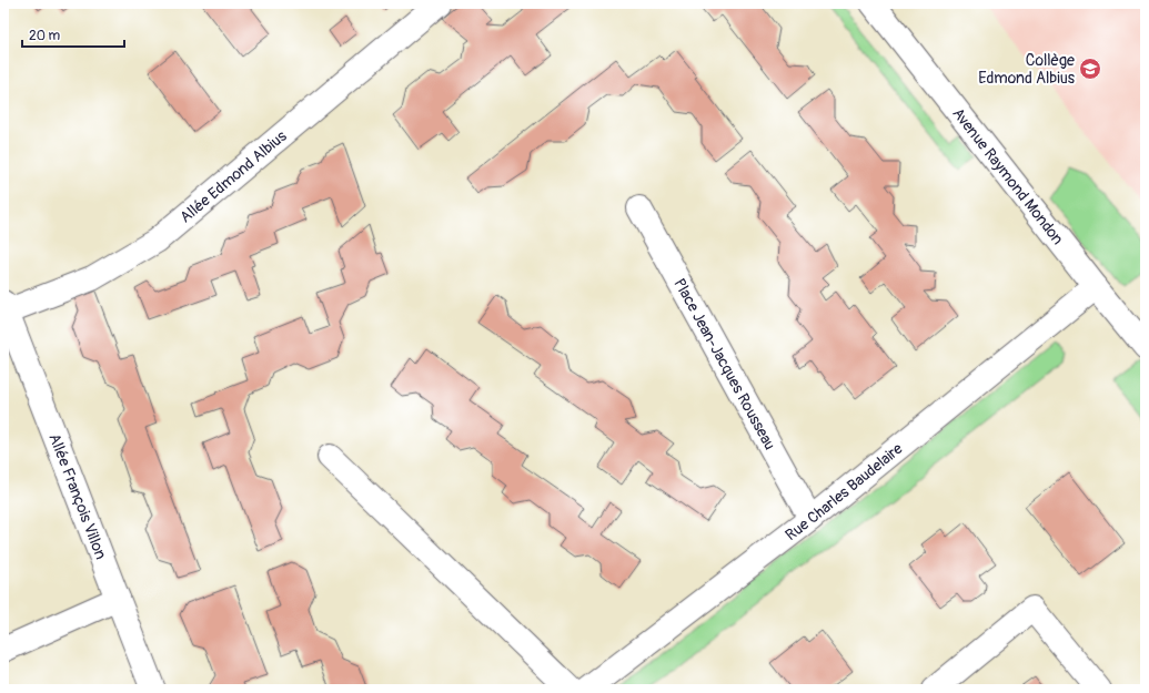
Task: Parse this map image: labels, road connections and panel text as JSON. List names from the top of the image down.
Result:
{
  "streets": {
    "street": [
      "Avenue Raymond Mondon",
      "Allée Edmond Albius",
      "Place Jean-Jacques Rousseau",
      "Rue Charles Baudelaire",
      "Allée François Villon"
    ]
  },
  "crossings": [
    ["Avenue Raymond Mondon", "Rue Charles Baudelaire"],
    ["Allée Edmond Albius", "Allée François Villon"],
    ["Place Jean-Jacques Rousseau", "Rue Charles Baudelaire"]
  ],
  "places": {
    "school or university": ["Collège Edmond Albius"]
  },
  "scale_bar": "20 m"
}
